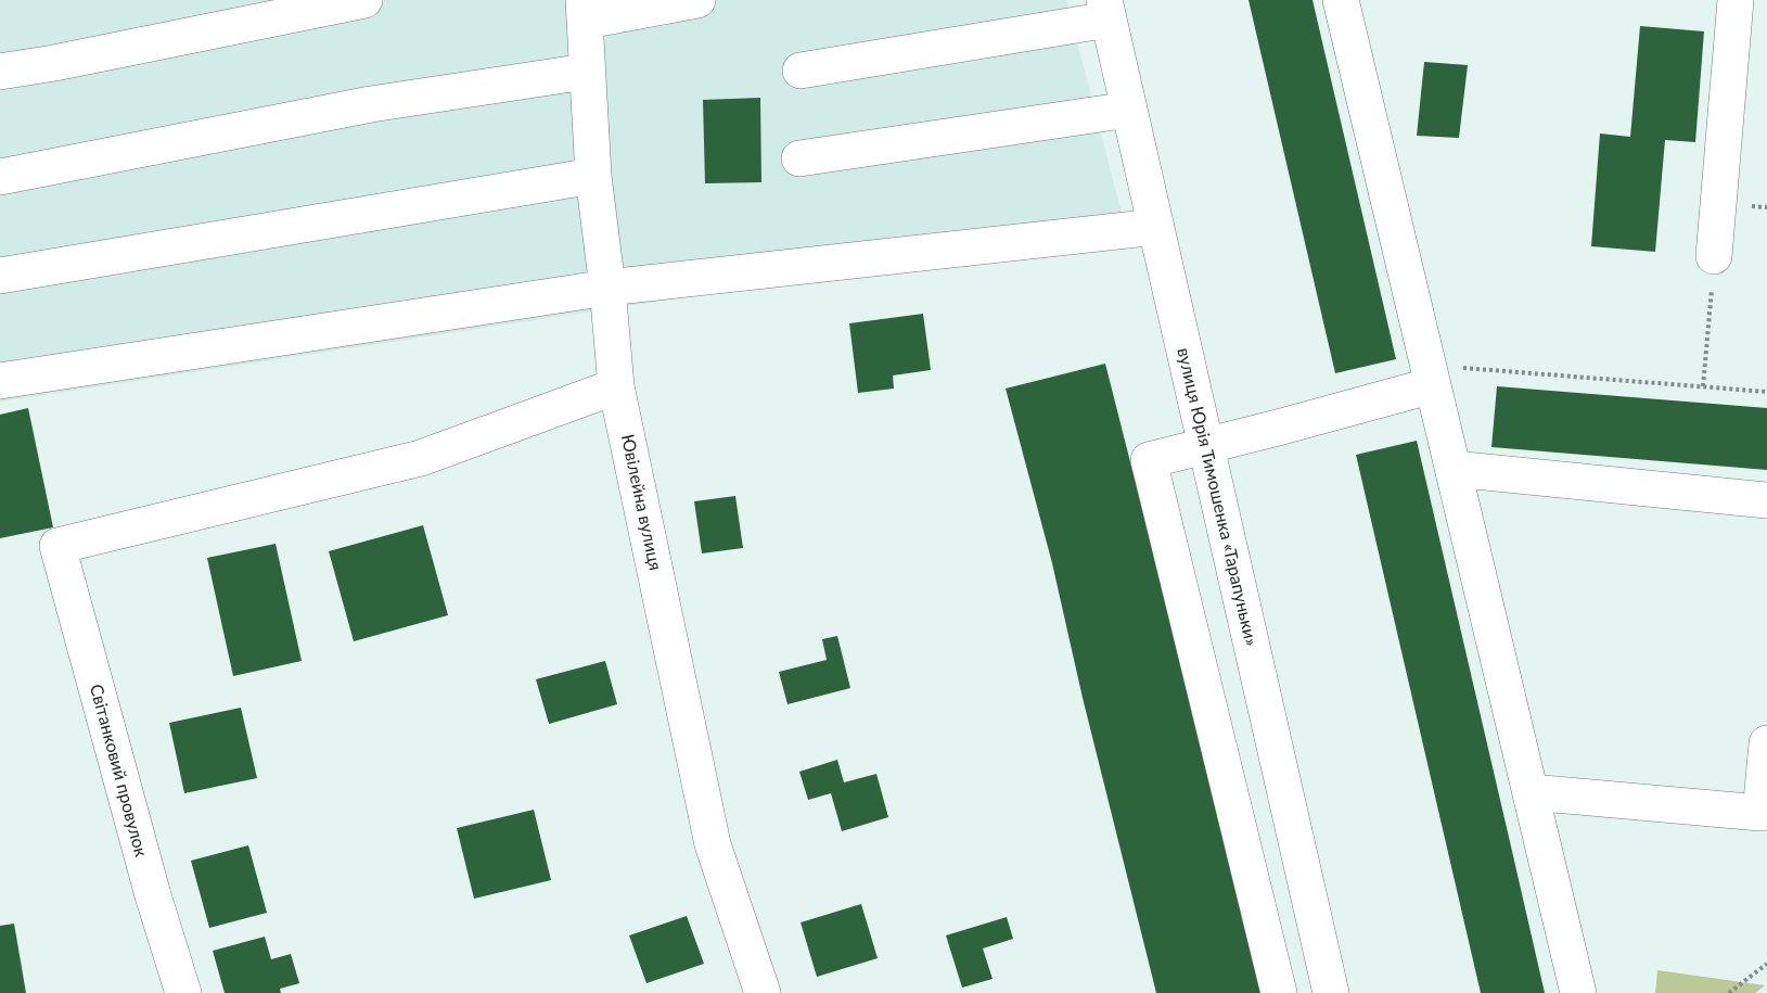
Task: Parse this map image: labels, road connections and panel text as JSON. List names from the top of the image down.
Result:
{
  "streets": {
    "street": ["вулиця Юрія Тимошенка «Тарапуньки»", "Ювілейна вулиця", "Світанковий провулок"]
  },
  "crossings": [
    ["Ювілейна вулиця", "Світанковий провулок"]
  ]
}
